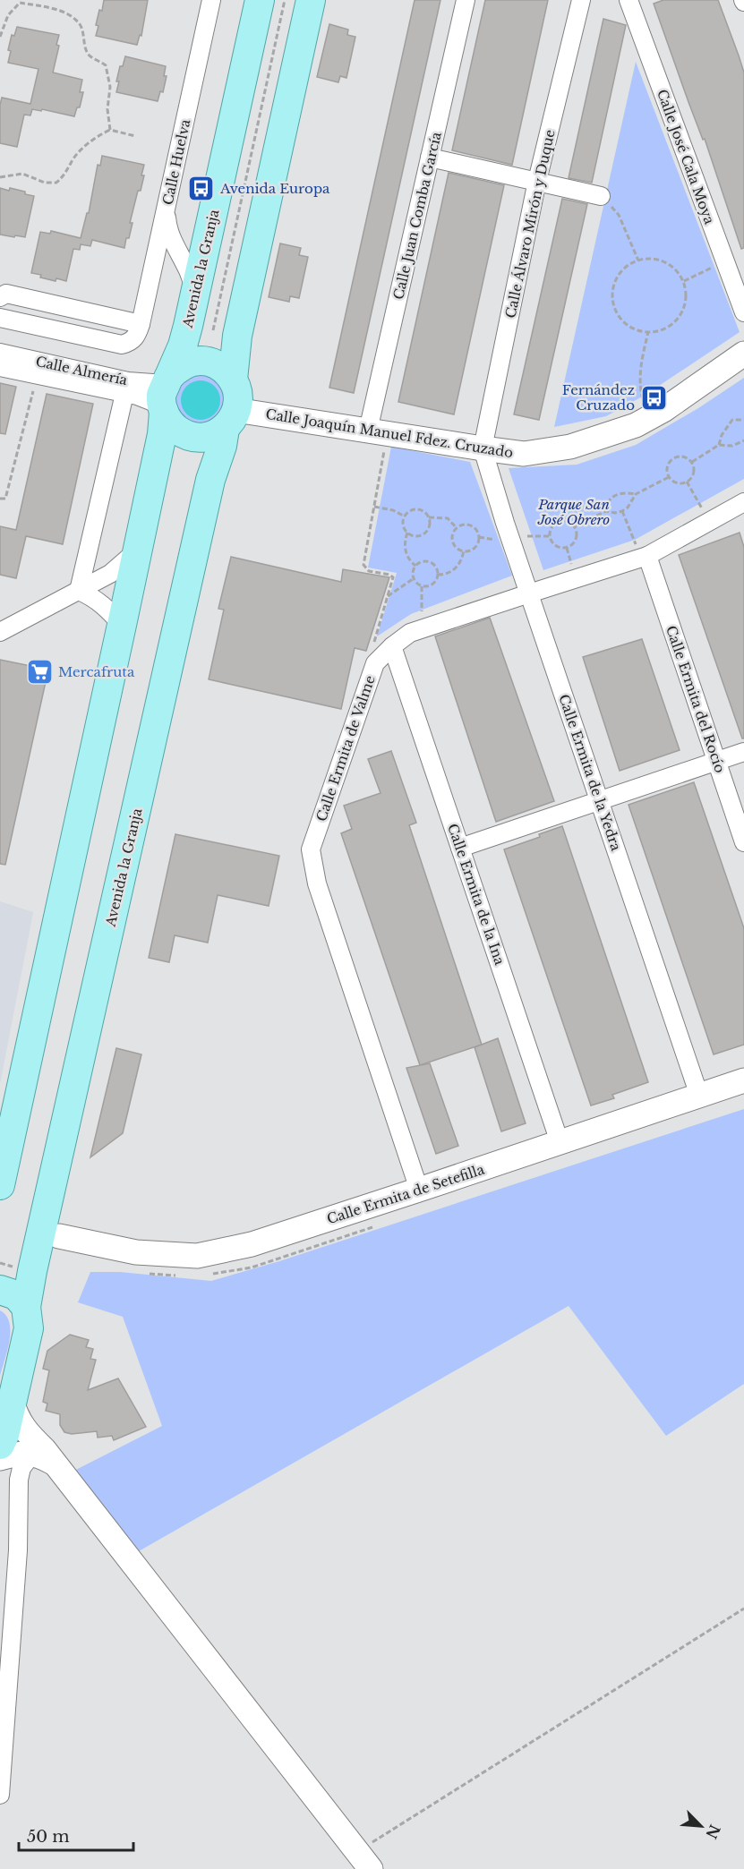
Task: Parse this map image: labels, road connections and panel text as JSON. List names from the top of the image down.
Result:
{
  "streets": {
    "main road": ["Avenida la Granja"],
    "street": [
      "Calle José Cala Moya",
      "Calle Huelva",
      "Calle Juan Comba García",
      "Calle Álvaro Mirón y Duque",
      "Calle Almería",
      "Calle Joaquín Manuel Fdez. Cruzado",
      "Calle Ermita del Rocío",
      "Calle Ermita de Valme",
      "Calle Ermita de la Yedra",
      "Calle Ermita de la Ina",
      "Calle Ermita de Setefilla"
    ]
  },
  "crossings": [
    ["Calle Juan Comba García", "Calle Joaquín Manuel Fdez. Cruzado"],
    ["Calle Álvaro Mirón y Duque", "Calle Joaquín Manuel Fdez. Cruzado"],
    ["Calle Álvaro Mirón y Duque", "Calle Ermita de la Yedra"],
    ["Avenida la Granja", "Calle Almería"],
    ["Avenida la Granja", "Calle Joaquín Manuel Fdez. Cruzado"],
    ["Avenida la Granja", "Calle Ermita de Setefilla"],
    ["Calle Almería", "Calle Joaquín Manuel Fdez. Cruzado"],
    ["Calle Joaquín Manuel Fdez. Cruzado", "Calle Ermita de la Yedra"],
    ["Calle Ermita del Rocío", "Calle Ermita de Valme"],
    ["Calle Ermita de Valme", "Calle Ermita de la Yedra"],
    ["Calle Ermita de Valme", "Calle Ermita de la Ina"],
    ["Calle Ermita de Valme", "Calle Ermita de Setefilla"],
    ["Calle Ermita de la Yedra", "Calle Ermita de Setefilla"],
    ["Calle Ermita de la Ina", "Calle Ermita de Setefilla"]
  ],
  "parks": ["Parque San José Obrero"],
  "places": {
    "bus stop": ["Avenida Europa", "Fernández Cruzado"],
    "supermarket": ["Mercafruta"]
  },
  "scale_bar": "50 m",
  "north": "bottom right"
}
